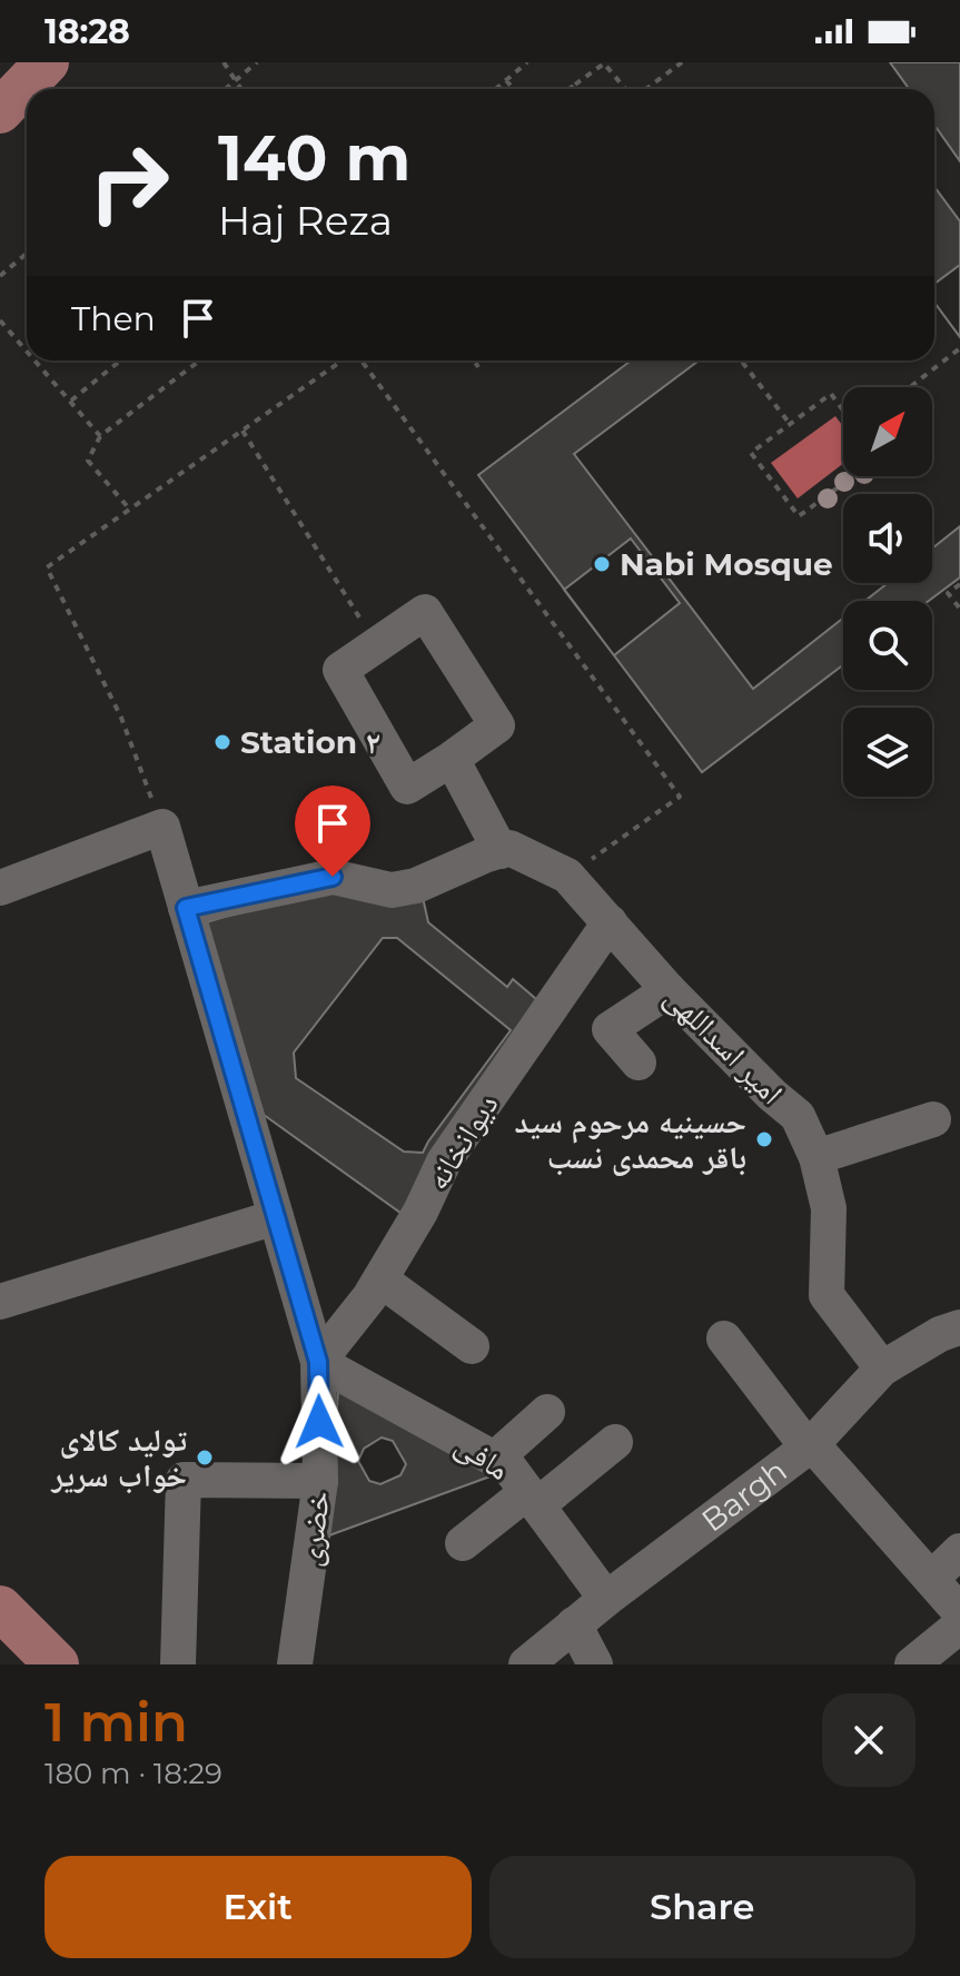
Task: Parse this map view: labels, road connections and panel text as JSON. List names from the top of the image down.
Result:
{
  "streets": {
    "street": [
      "امیر اسداللهی",
      "دیوانخانه",
      "مافی",
      "Bargh",
      "خضری"
    ]
  },
  "crossings": [
    ["امیر اسداللهی", "دیوانخانه"],
    ["امیر اسداللهی", "Bargh"],
    ["دیوانخانه", "مافی"],
    ["دیوانخانه", "خضری"],
    ["مافی", "Bargh"],
    ["مافی", "خضری"]
  ],
  "places": [
    "Nabi Mosque",
    "Station ۲",
    "حسینیه مرحوم سید باقر محمدی نسب",
    "تولید کالای خواب سریر"
  ],
  "north": "top right",
  "page": {
    "status": "18:28",
    "turn": ["140 m", "Haj Reza"],
    "then": "Then",
    "heading": ["1 min", "180 m · 18:29"],
    "buttons": ["Exit", "Share"]
  }
}
